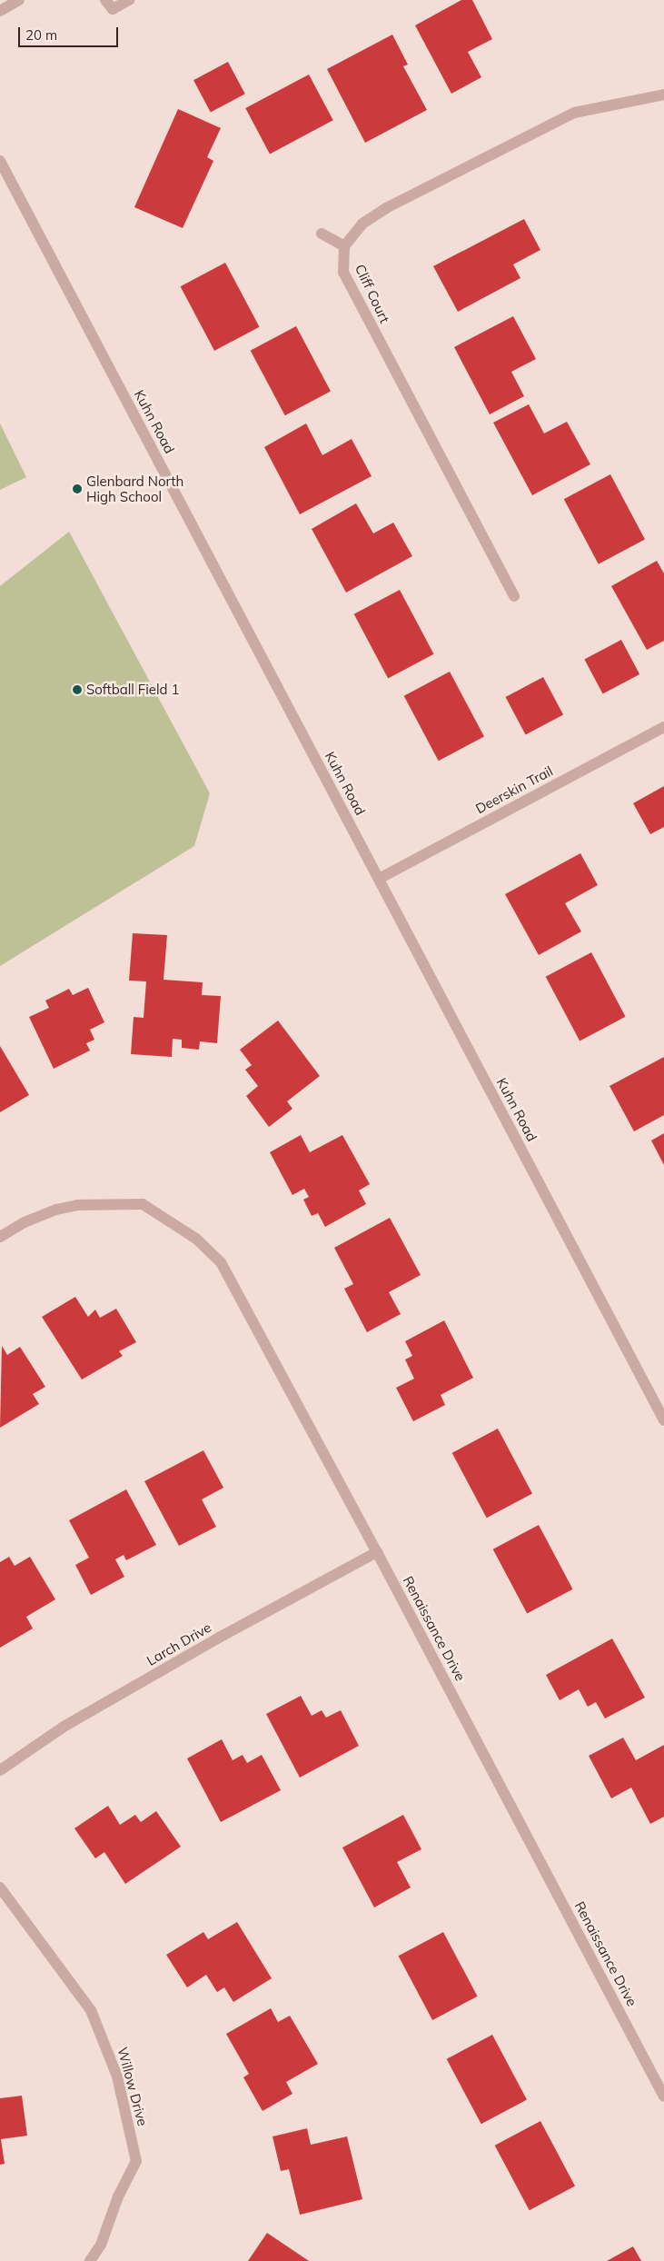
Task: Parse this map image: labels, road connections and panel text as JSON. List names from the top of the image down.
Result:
{
  "streets": {
    "street": [
      "Cliff Court",
      "Kuhn Road",
      "Deerskin Trail",
      "Renaissance Drive",
      "Larch Drive",
      "Willow Drive"
    ]
  },
  "crossings": [
    ["Kuhn Road", "Deerskin Trail"],
    ["Renaissance Drive", "Larch Drive"]
  ],
  "places": ["Glenbard North High School", "Softball Field 1"],
  "scale_bar": "20 m"
}
